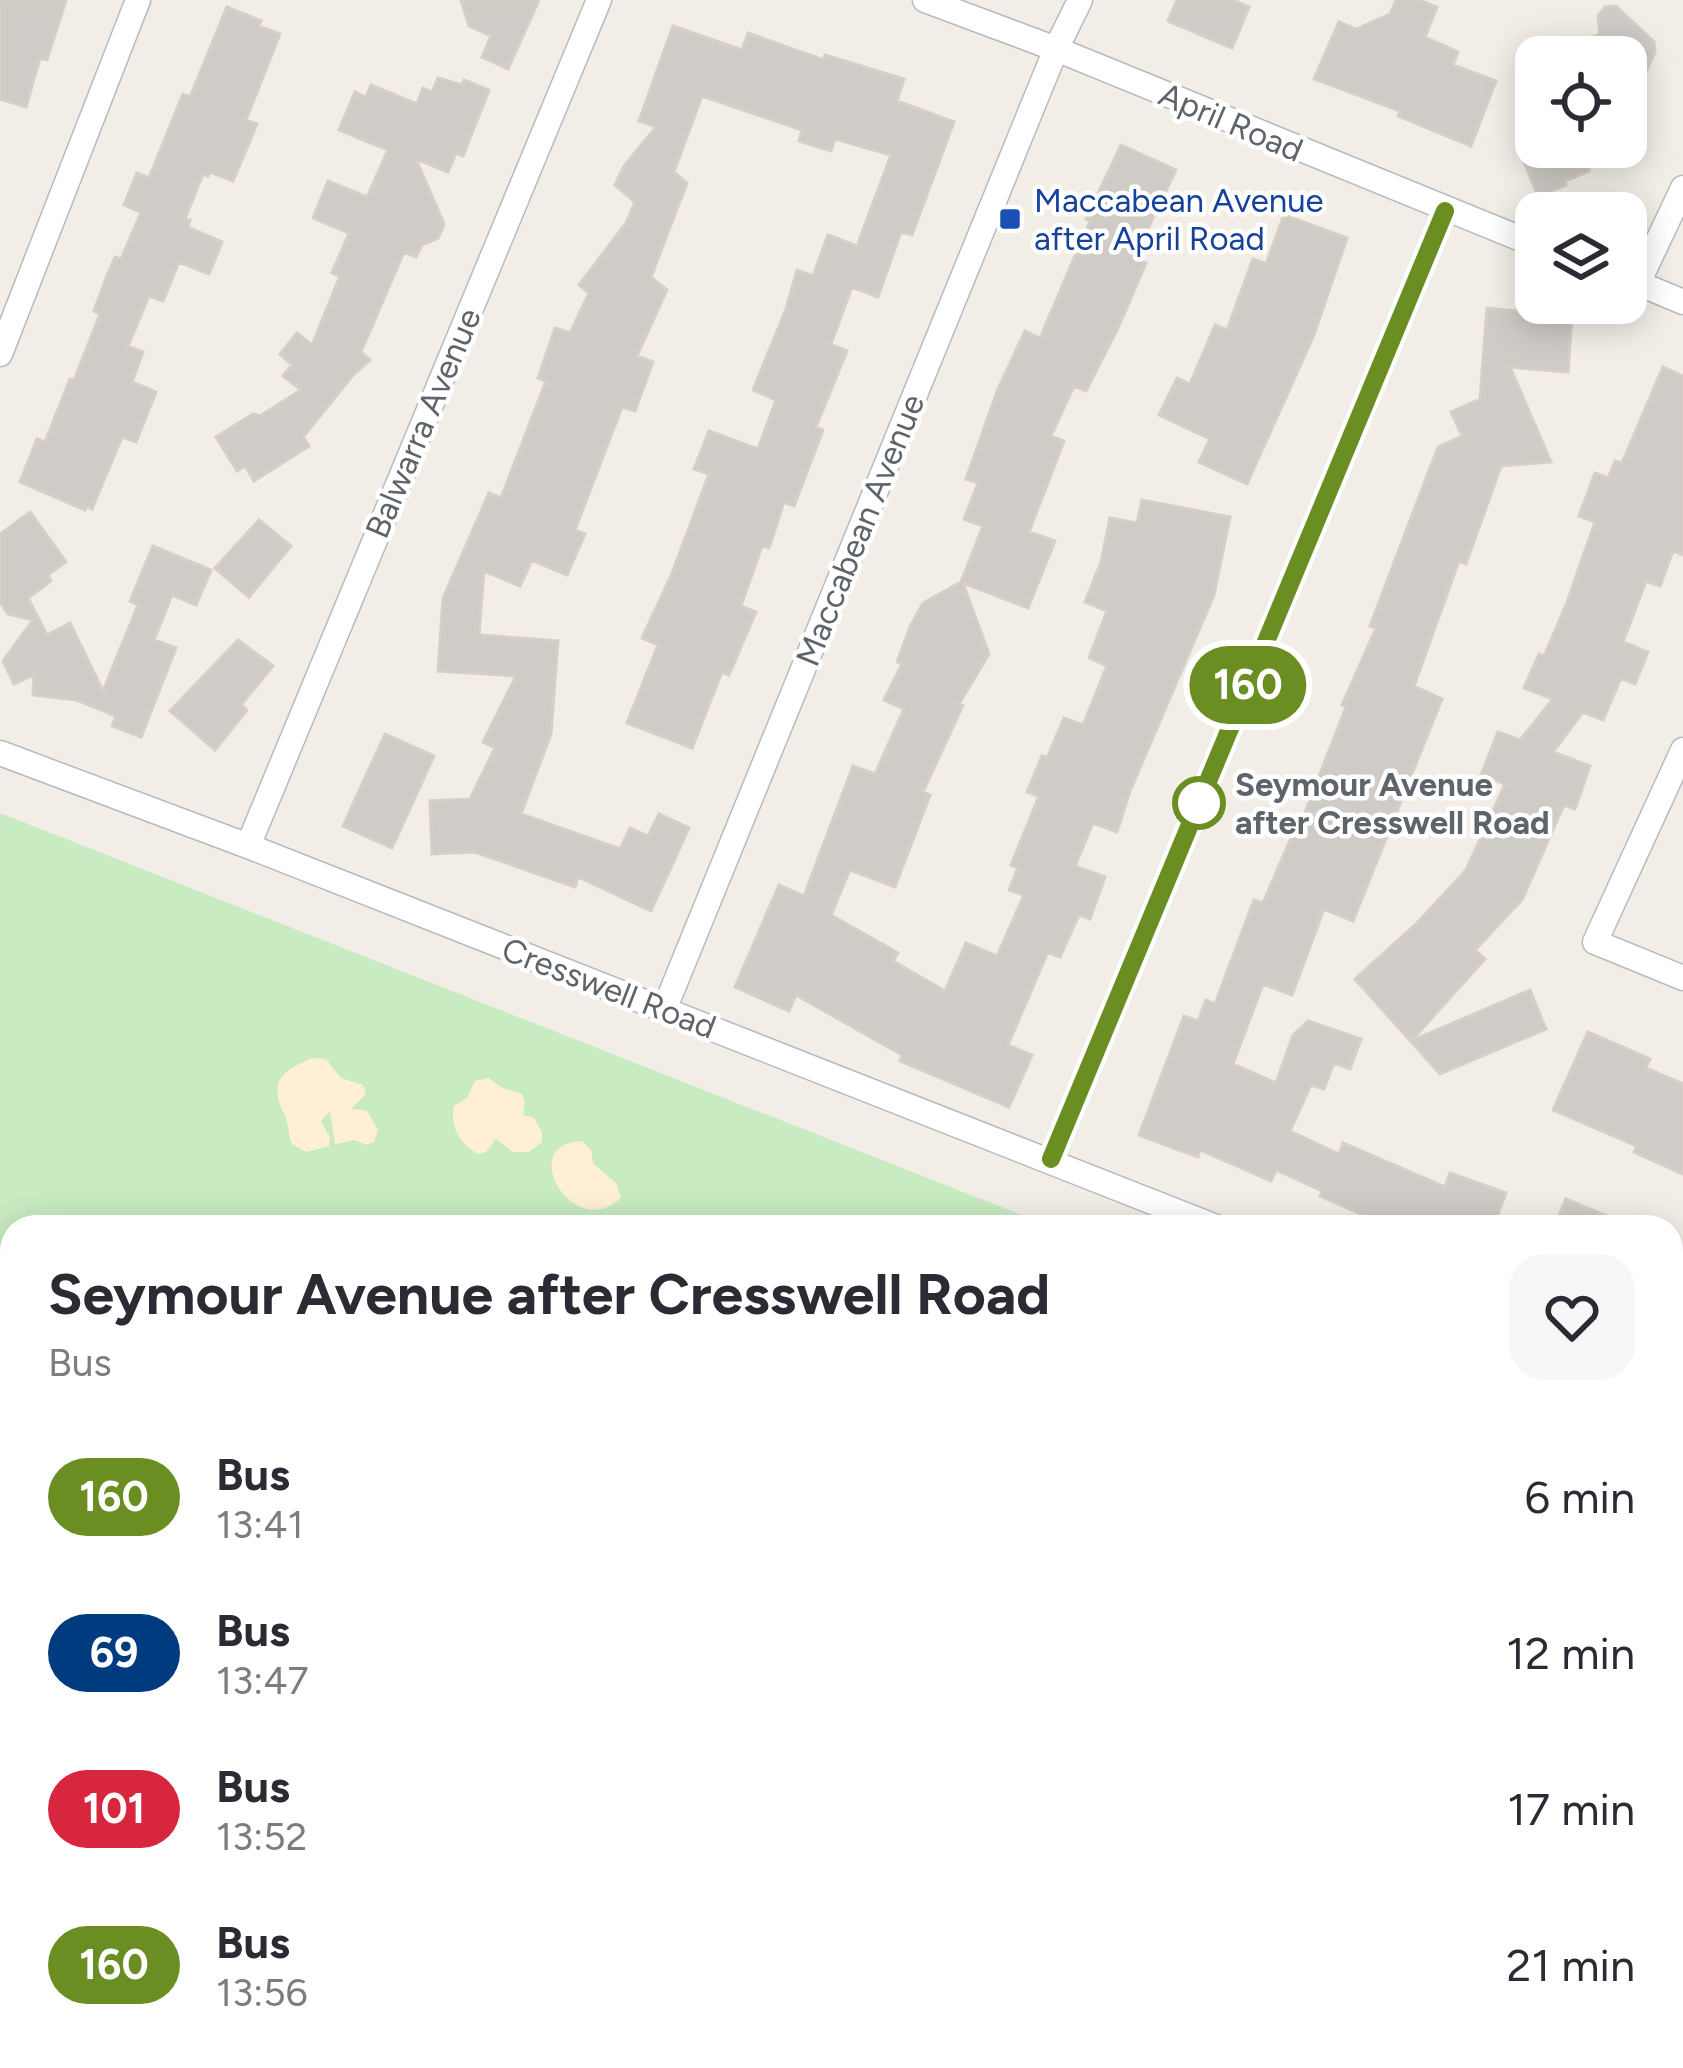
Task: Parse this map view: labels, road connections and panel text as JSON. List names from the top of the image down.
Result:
{
  "streets": {
    "street": [
      "April Road",
      "Balwarra Avenue",
      "Maccabean Avenue",
      "Cresswell Road"
    ]
  },
  "crossings": [
    ["April Road", "Maccabean Avenue"],
    ["Balwarra Avenue", "Cresswell Road"],
    ["Maccabean Avenue", "Cresswell Road"]
  ],
  "places": {
    "transit": ["Maccabean Avenue after April Road"],
    "other": ["Seymour Avenue after Cresswell Road"]
  },
  "lines": ["bus line 160"],
  "page": {
    "on_map": "160",
    "heading": ["Seymour Avenue after Cresswell Road", "Bus"],
    "list": [
      {
        "mark": "160",
        "name": "Bus",
        "note": "13:41",
        "value": "6 min"
      },
      {
        "mark": "69",
        "name": "Bus",
        "note": "13:47",
        "value": "12 min"
      },
      {
        "mark": "101",
        "name": "Bus",
        "note": "13:52",
        "value": "17 min"
      },
      {
        "mark": "160",
        "name": "Bus",
        "note": "13:56",
        "value": "21 min"
      }
    ]
  }
}
